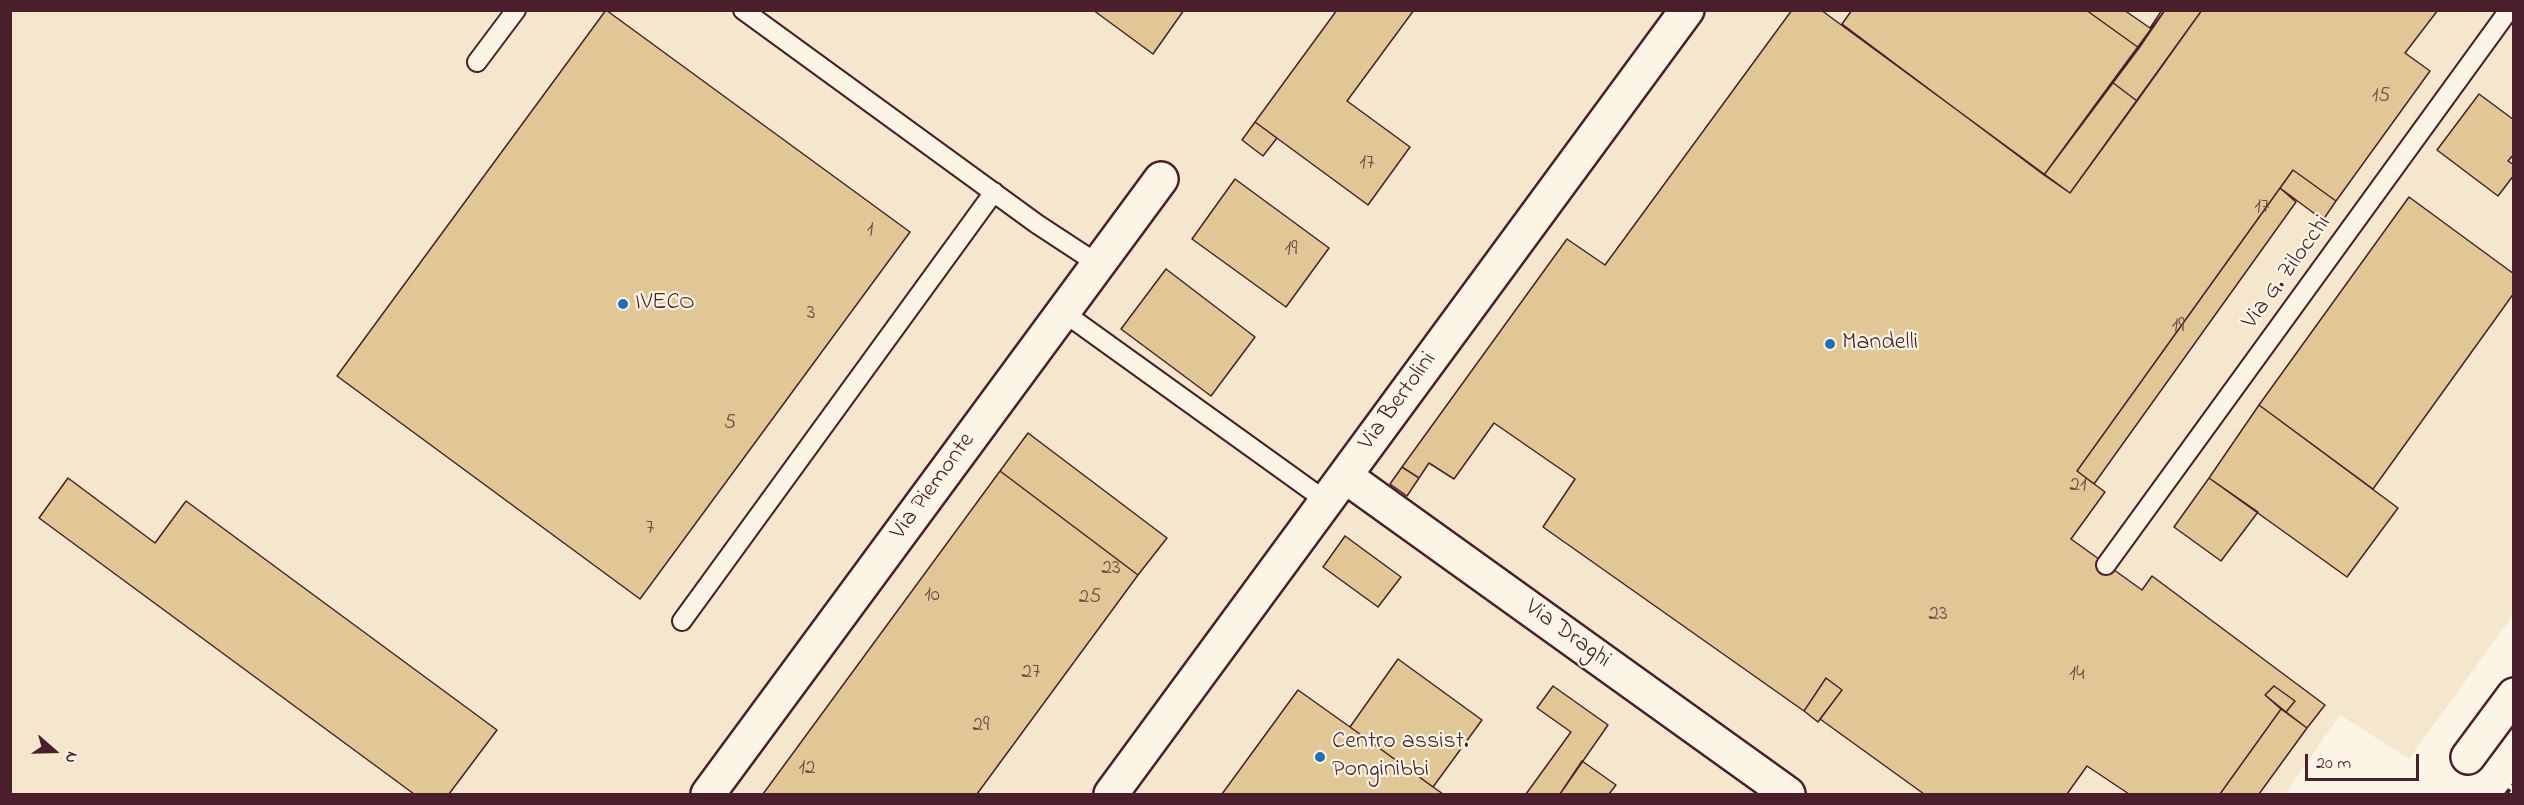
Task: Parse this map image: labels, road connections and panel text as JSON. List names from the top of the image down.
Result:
{
  "streets": {
    "street": ["Via Bertolini", "Via Piemonte", "Via Draghi"],
    "lane": ["Via G. Zilocchi"]
  },
  "crossings": [
    ["Via Bertolini", "Via Draghi"]
  ],
  "places": ["IVECO", "Mandelli", "Centro assist. Ponginibbi"],
  "house_numbers": [
    "15",
    "17",
    "17",
    "1",
    "19",
    "3",
    "19",
    "5",
    "21",
    "7",
    "23",
    "10",
    "25",
    "23",
    "27",
    "14",
    "29",
    "12"
  ],
  "scale_bar": "20 m",
  "north": "right"
}
